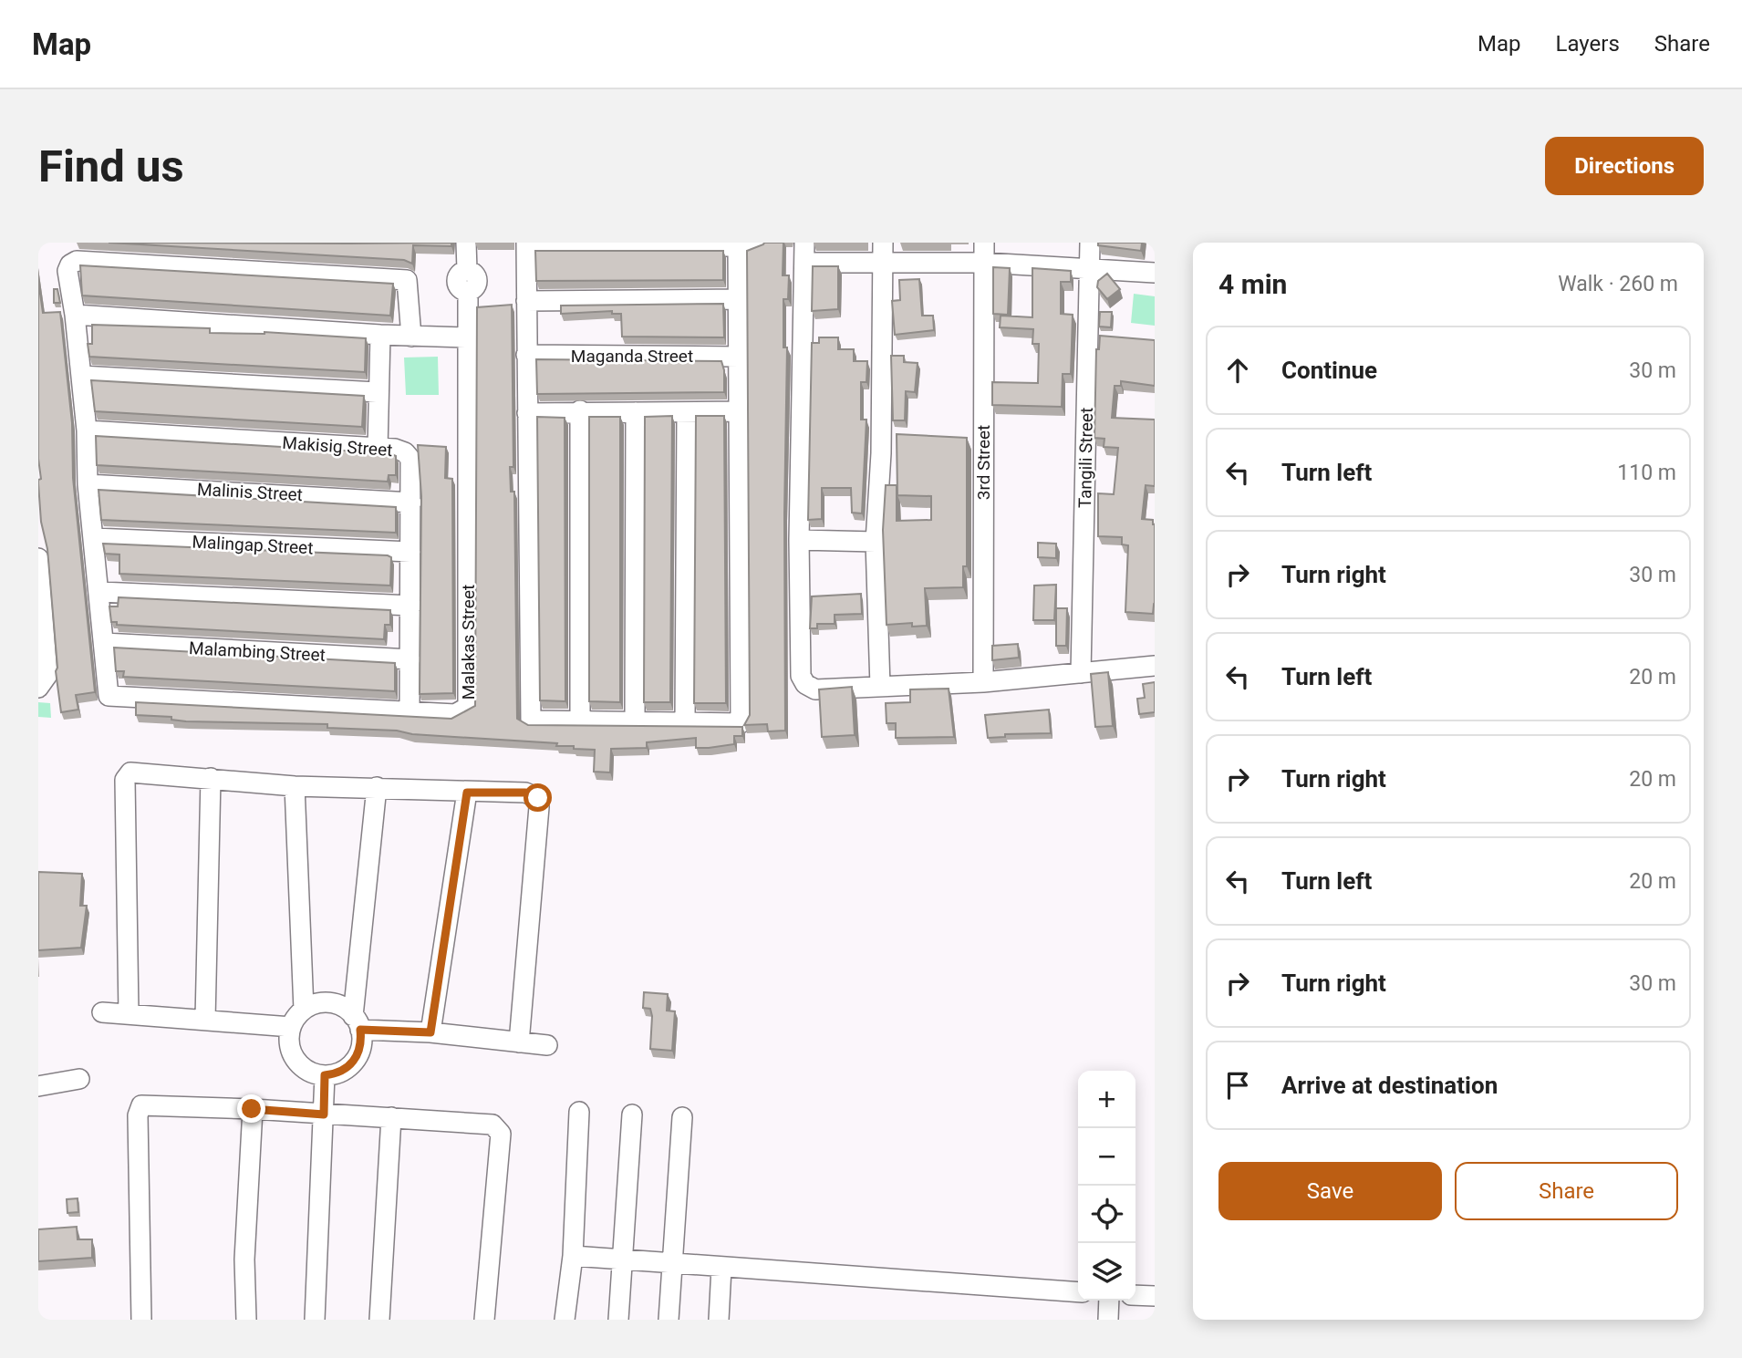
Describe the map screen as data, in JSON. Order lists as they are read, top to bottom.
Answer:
{
  "streets": {
    "street": [
      "Maganda Street",
      "Makisig Street",
      "Tangili Street",
      "3rd Street",
      "Malinis Street",
      "Malingap Street",
      "Malakas Street",
      "Malambing Street"
    ]
  },
  "crossings": [
    ["Makisig Street", "Malinis Street"],
    ["Makisig Street", "Malingap Street"],
    ["Makisig Street", "Malakas Street"],
    ["Makisig Street", "Malambing Street"],
    ["Malakas Street", "Malambing Street"]
  ],
  "page": {
    "header": "Map",
    "nav": ["Map", "Layers", "Share"],
    "buttons": [
      "Directions",
      ["Save", "Share"]
    ],
    "title": "Find us",
    "heading": ["4 min", "Walk · 260 m"],
    "list": [
      ["Continue", "30 m"],
      ["Turn left", "110 m"],
      ["Turn right", "30 m"],
      ["Turn left", "20 m"],
      ["Turn right", "20 m"],
      ["Turn left", "20 m"],
      ["Turn right", "30 m"],
      "Arrive at destination"
    ],
    "map_buttons": ["+", "−"]
  }
}
